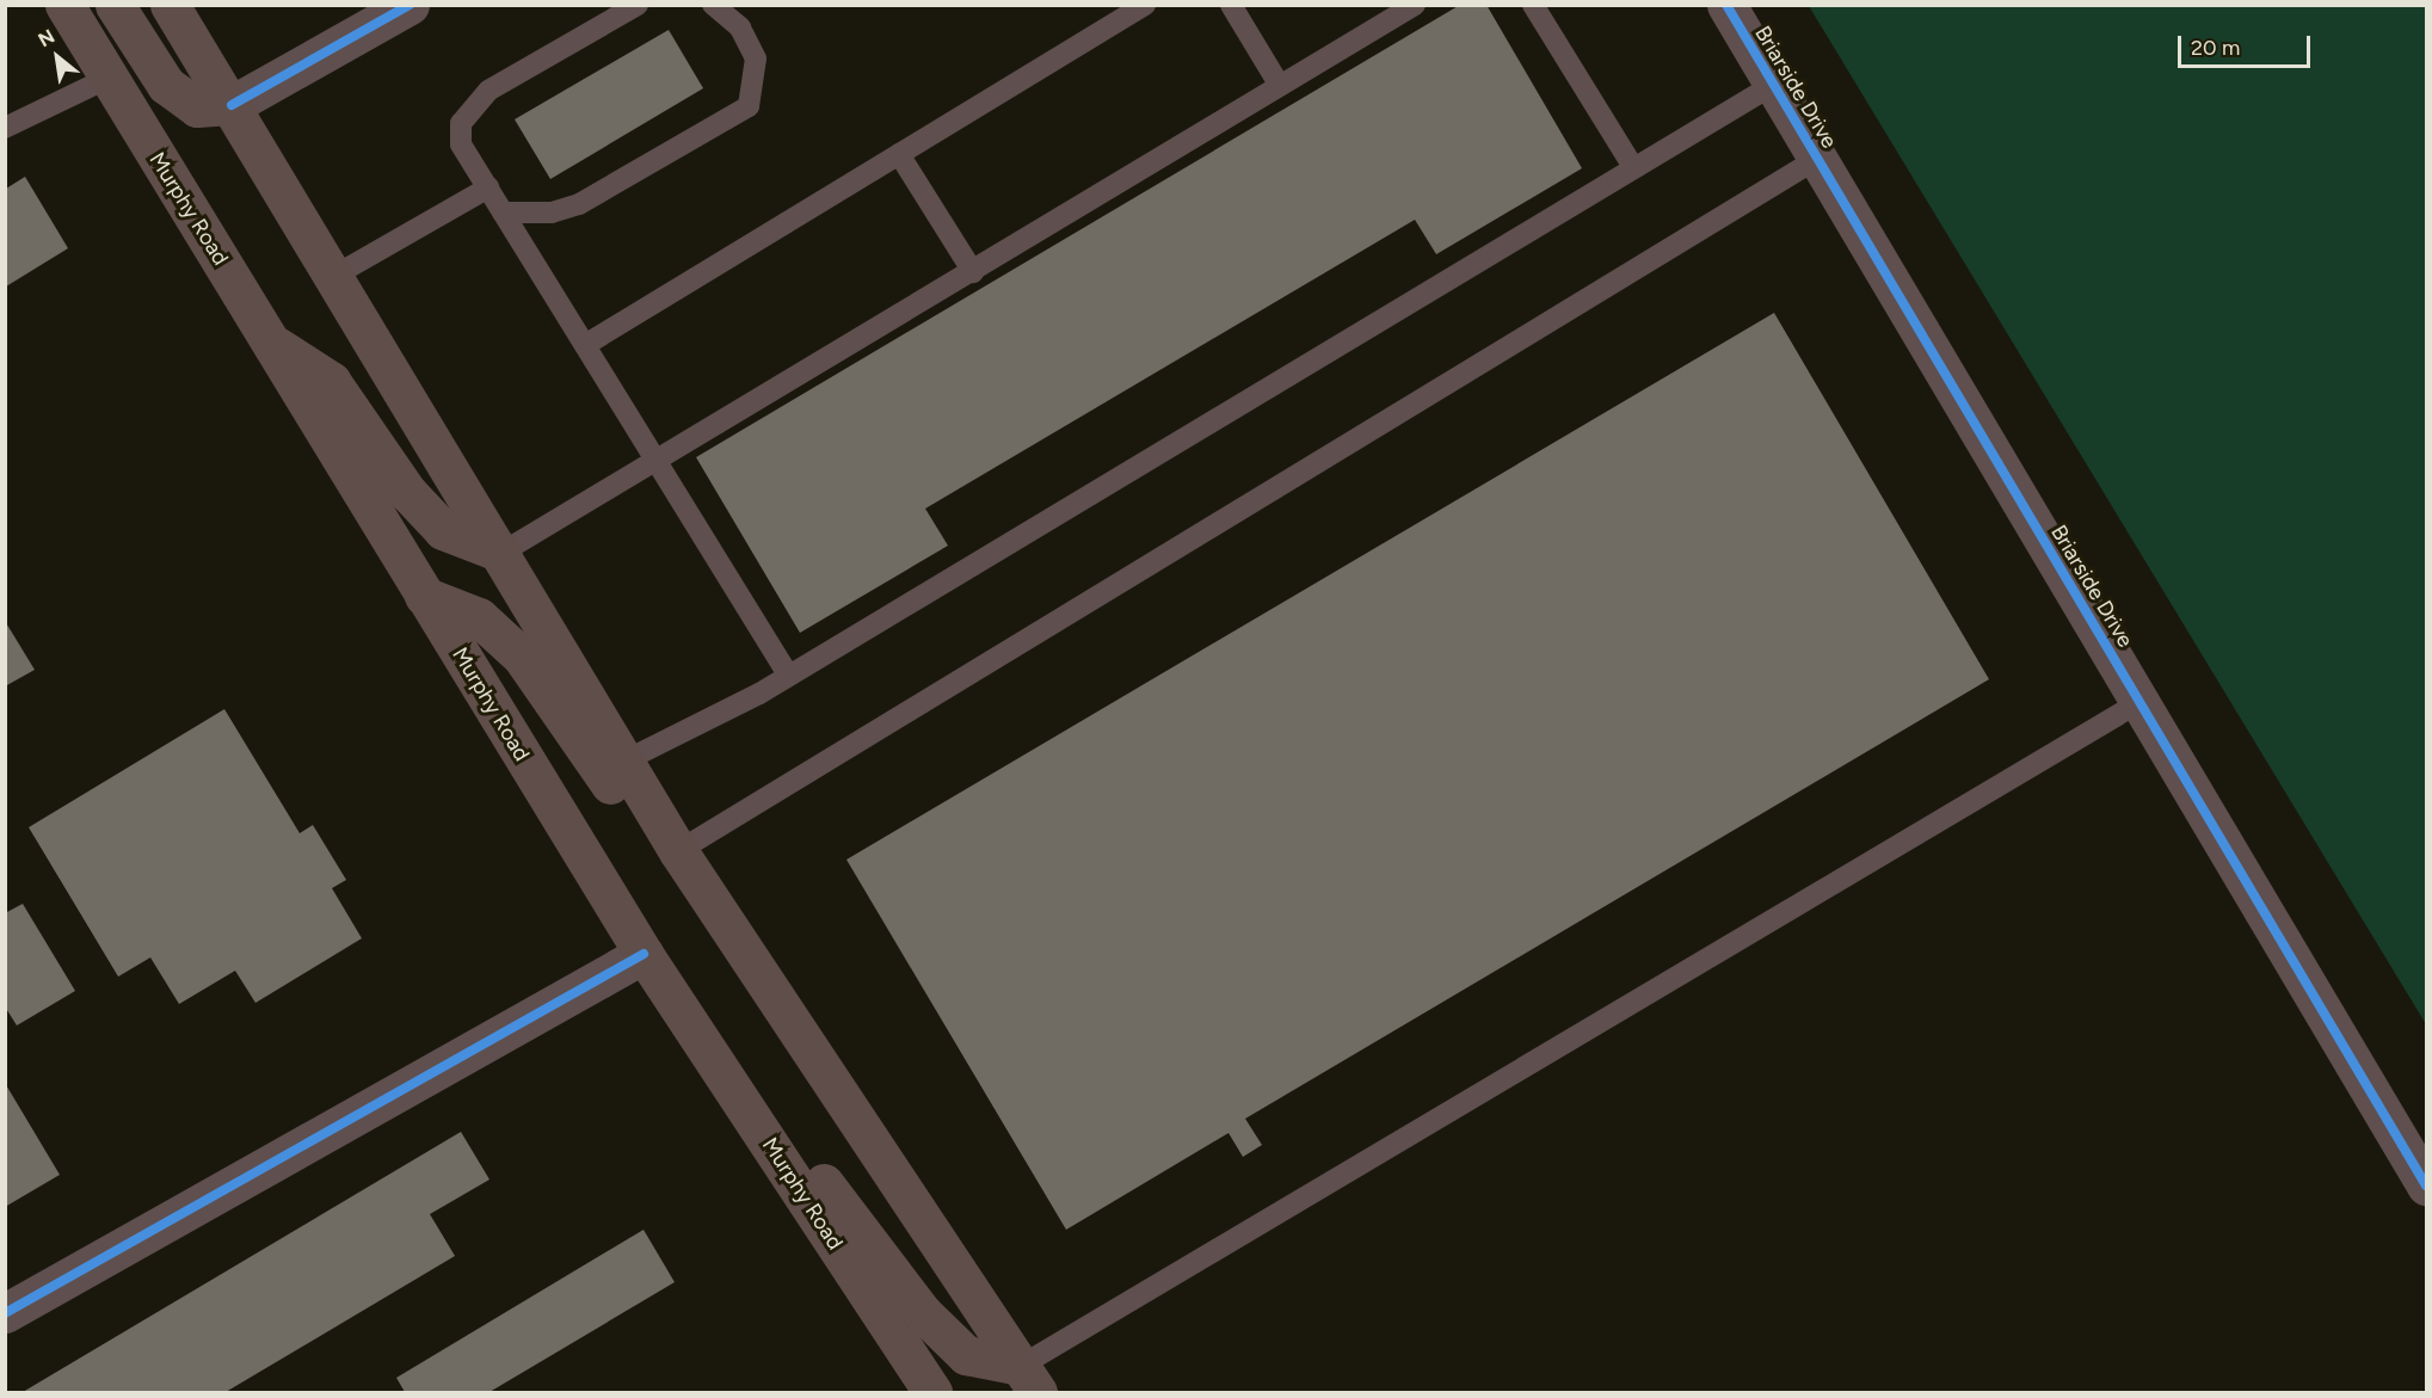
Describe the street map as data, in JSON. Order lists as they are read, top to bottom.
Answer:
{
  "streets": {
    "main road": ["Murphy Road"],
    "street": ["Briarside Drive"]
  },
  "scale_bar": "20 m",
  "north": "top left"
}
